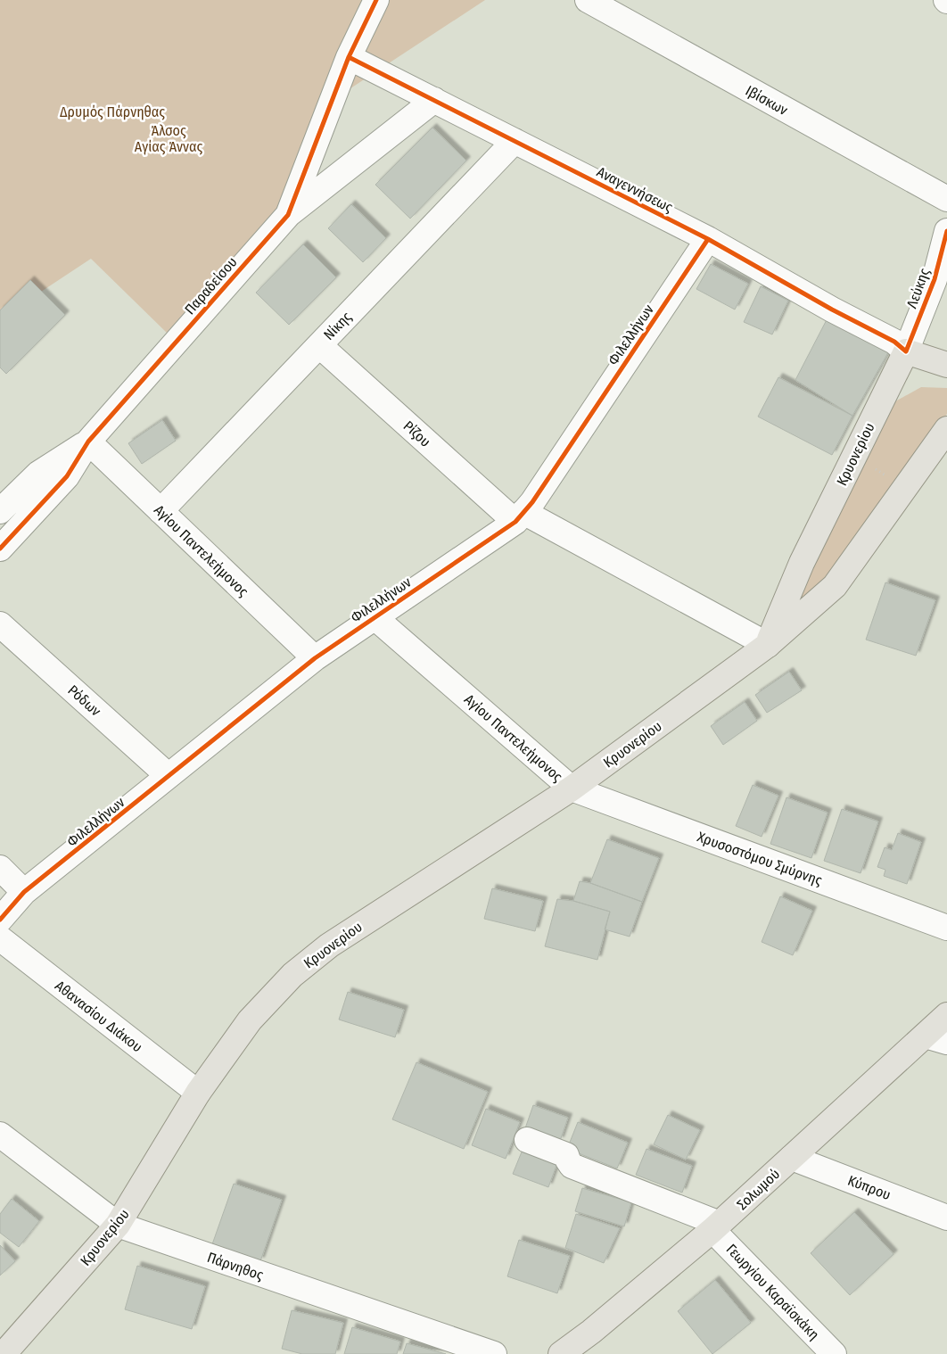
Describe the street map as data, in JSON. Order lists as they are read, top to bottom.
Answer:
{
  "streets": {
    "main road": ["Κρυονερίου", "Σολωμού"],
    "street": [
      "Ιβίσκων",
      "Αναγεννήσεως",
      "Παραδείσου",
      "Λεύκης",
      "Νίκης",
      "Φιλελλήνων",
      "Ρίζου",
      "Αγίου Παντελεήμονος",
      "Ρόδων",
      "Χρυσοστόμου Σμύρνης",
      "Αθανασίου Διάκου",
      "Κύπρου",
      "Πάρνηθος",
      "Γεωργίου Καραϊσκάκη"
    ]
  },
  "crossings": [
    ["Αναγεννήσεως", "Παραδείσου"],
    ["Αναγεννήσεως", "Λεύκης"],
    ["Αναγεννήσεως", "Νίκης"],
    ["Αναγεννήσεως", "Φιλελλήνων"],
    ["Αναγεννήσεως", "Κρυονερίου"],
    ["Παραδείσου", "Αγίου Παντελεήμονος"],
    ["Λεύκης", "Κρυονερίου"],
    ["Νίκης", "Ρίζου"],
    ["Νίκης", "Αγίου Παντελεήμονος"],
    ["Φιλελλήνων", "Ρίζου"],
    ["Φιλελλήνων", "Αγίου Παντελεήμονος"],
    ["Φιλελλήνων", "Ρόδων"],
    ["Ρίζου", "Κρυονερίου"],
    ["Κρυονερίου", "Αγίου Παντελεήμονος"],
    ["Κρυονερίου", "Χρυσοστόμου Σμύρνης"],
    ["Κρυονερίου", "Αθανασίου Διάκου"],
    ["Κρυονερίου", "Πάρνηθος"],
    ["Αγίου Παντελεήμονος", "Χρυσοστόμου Σμύρνης"],
    ["Κύπρου", "Σολωμού"],
    ["Σολωμού", "Γεωργίου Καραϊσκάκη"]
  ],
  "parks": ["Δρυμός Πάρνηθας", "Άλσος Αγίας Άννας"]
}
